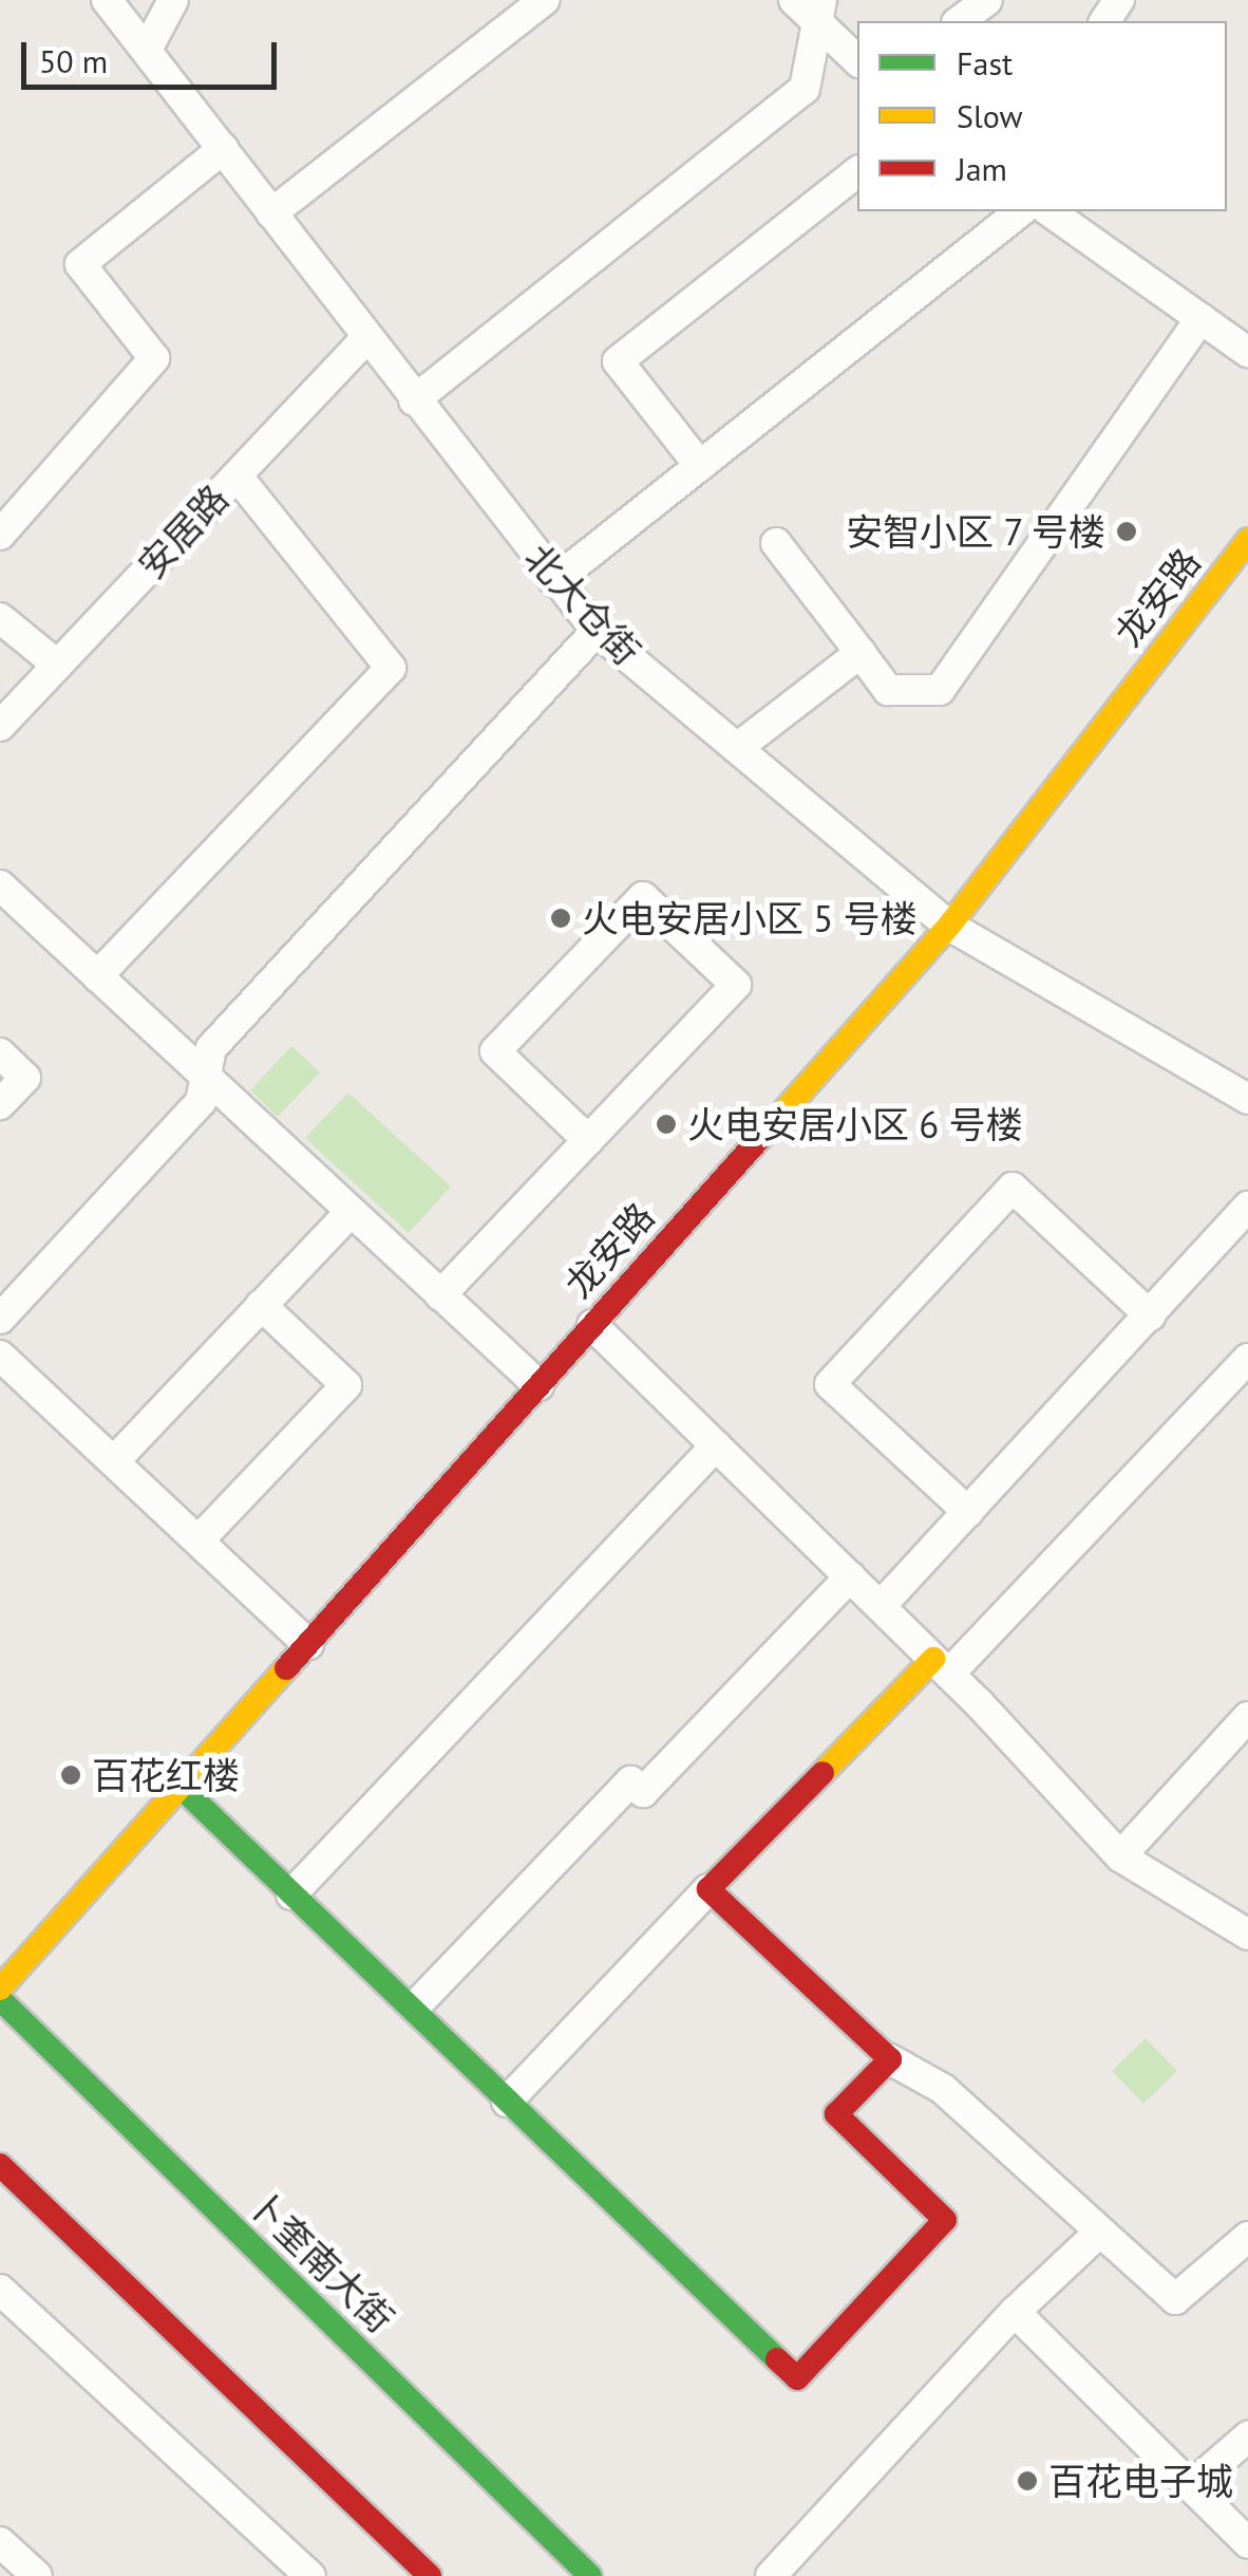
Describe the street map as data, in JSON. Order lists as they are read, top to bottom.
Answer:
{
  "streets": {
    "street": [
      "安居路",
      "龙安路",
      "北大仓街",
      "卜奎南大街"
    ]
  },
  "crossings": [
    ["安居路", "北大仓街"],
    ["龙安路", "北大仓街"]
  ],
  "places": [
    "安智小区 7 号楼",
    "火电安居小区 5 号楼",
    "火电安居小区 6 号楼",
    "百花红楼",
    "百花电子城"
  ],
  "legend": ["Fast", "Slow", "Jam"],
  "scale_bar": "50 m"
}
